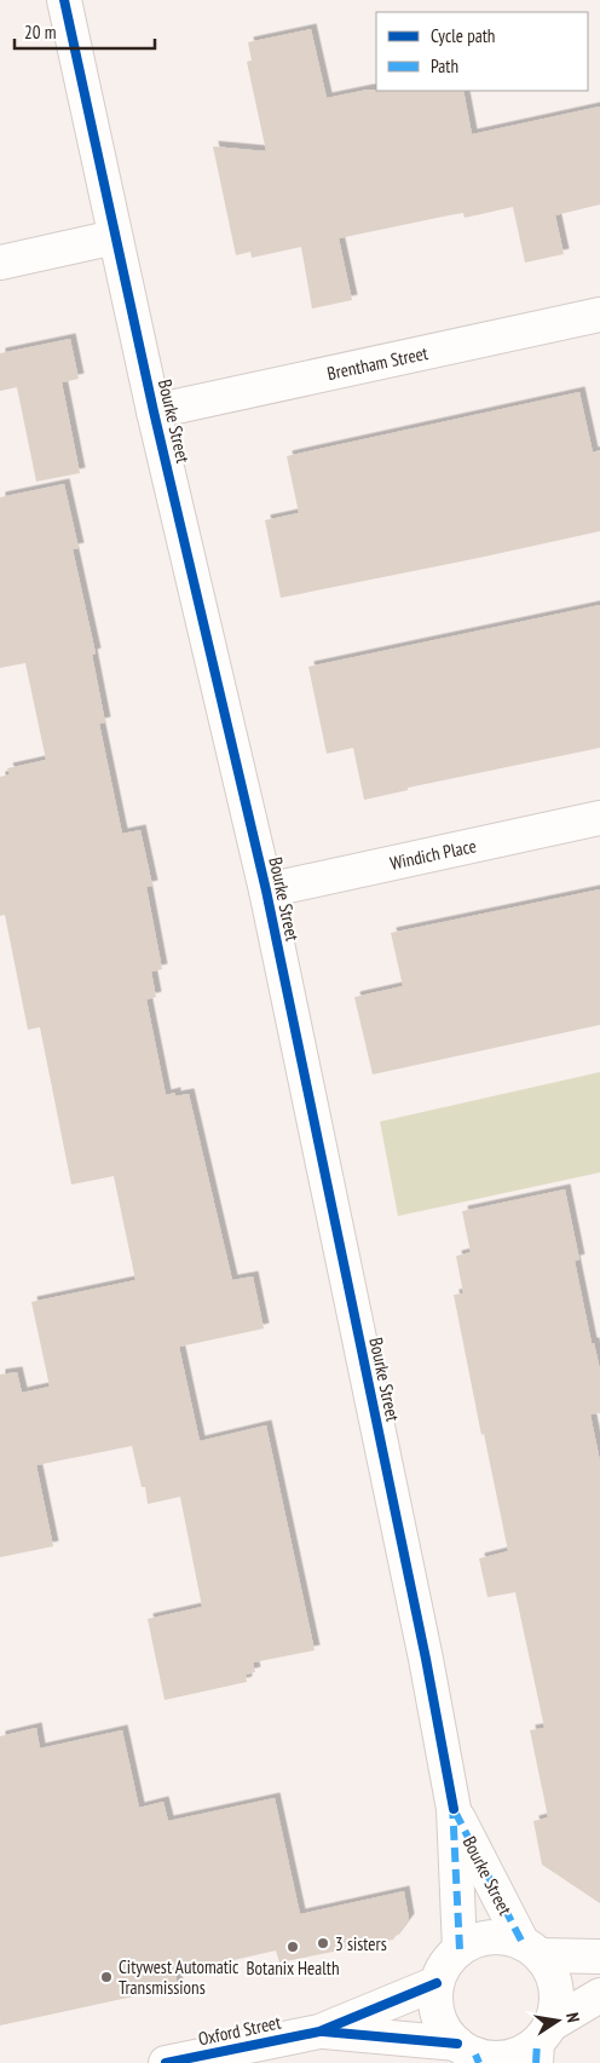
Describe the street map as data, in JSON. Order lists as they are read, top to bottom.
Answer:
{
  "streets": {
    "street": [
      "Brentham Street",
      "Bourke Street",
      "Windich Place",
      "Oxford Street"
    ]
  },
  "crossings": [
    ["Brentham Street", "Bourke Street"],
    ["Bourke Street", "Windich Place"],
    ["Bourke Street", "Oxford Street"]
  ],
  "places": ["3 sisters", "Botanix Health", "Citywest Automatic Transmissions"],
  "legend": ["Cycle path", "Path"],
  "scale_bar": "20 m",
  "north": "right"
}
